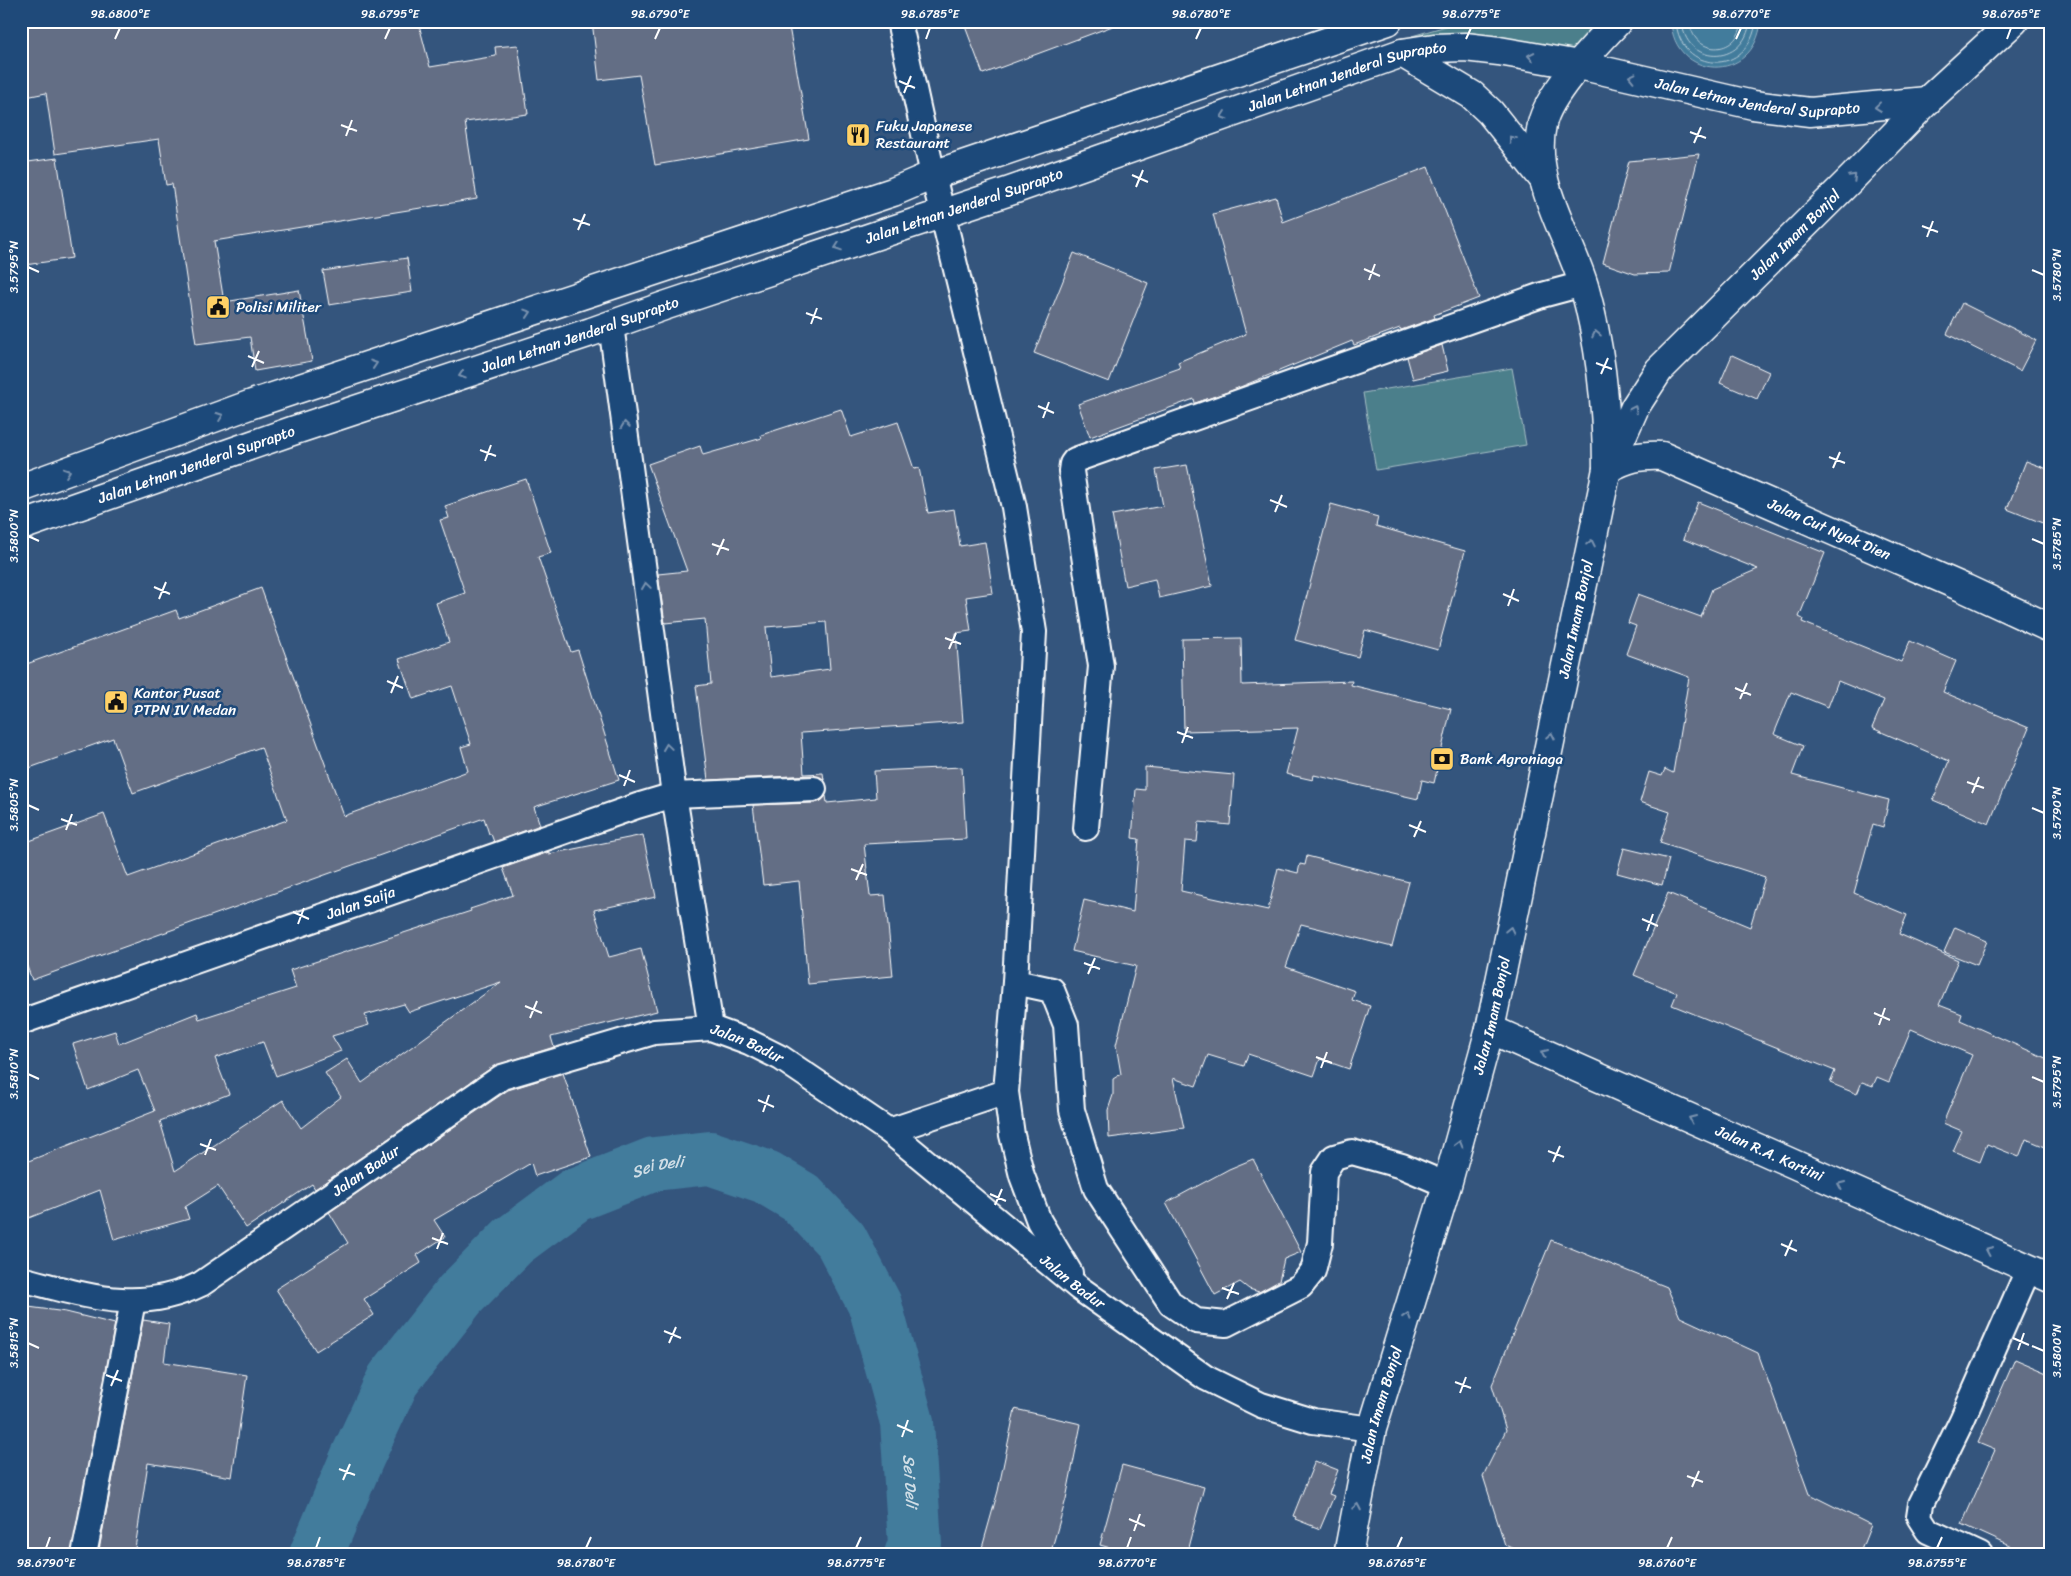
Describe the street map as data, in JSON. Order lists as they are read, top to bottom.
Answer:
{
  "streets": {
    "main road": [
      "Jalan Letnan Jenderal Suprapto",
      "Jalan Imam Bonjol",
      "Jalan Cut Nyak Dien",
      "Jalan R.A. Kartini"
    ],
    "street": ["Jalan Saija", "Jalan Badur"]
  },
  "crossings": [
    ["Jalan Letnan Jenderal Suprapto", "Jalan Imam Bonjol"],
    ["Jalan Imam Bonjol", "Jalan Cut Nyak Dien"],
    ["Jalan Imam Bonjol", "Jalan Badur"],
    ["Jalan Imam Bonjol", "Jalan R.A. Kartini"]
  ],
  "one_way": ["Jalan Imam Bonjol", "Jalan R.A. Kartini"],
  "water": ["Sei Deli"],
  "places": {
    "restaurant": ["Fuku Japanese Restaurant"],
    "public building": ["Polisi Militer", "Kantor Pusat PTPN IV Medan"],
    "bank": ["Bank Agroniaga"]
  },
  "coordinates": [
    "98.6800°E",
    "98.6795°E",
    "98.6790°E",
    "98.6785°E",
    "98.6780°E",
    "98.6775°E",
    "98.6770°E",
    "98.6765°E",
    "3.5795°N",
    "3.5780°N",
    "3.5800°N",
    "3.5785°N",
    "3.5805°N",
    "3.5790°N",
    "3.5810°N",
    "3.5815°N",
    "98.6760°E",
    "98.6755°E"
  ]
}
